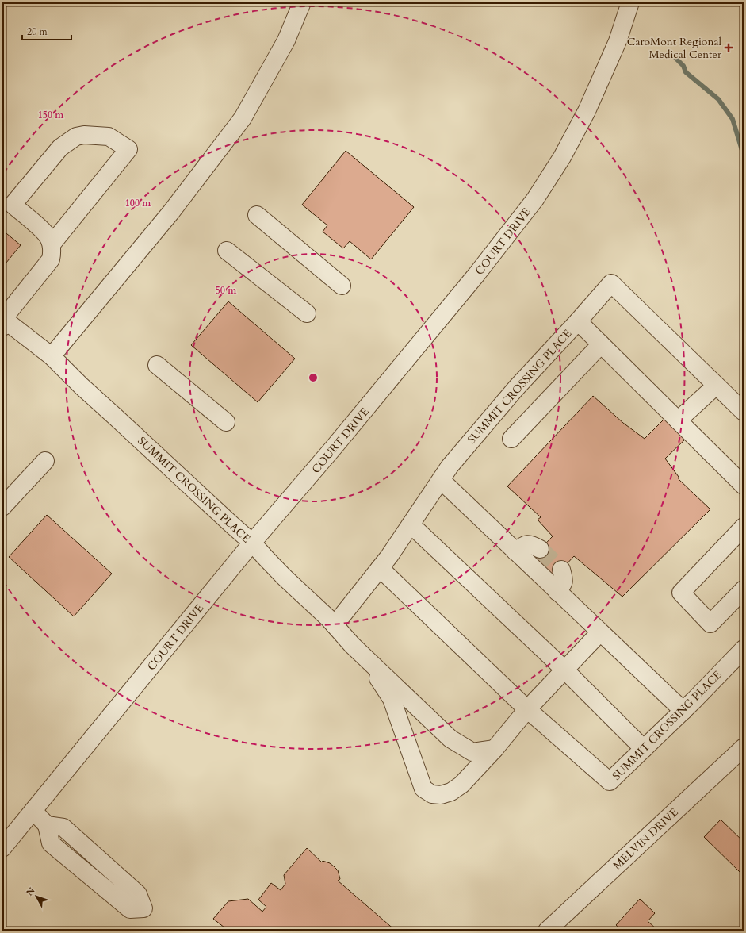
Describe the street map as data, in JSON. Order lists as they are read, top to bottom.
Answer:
{
  "streets": {
    "street": ["COURT DRIVE", "SUMMIT CROSSING PLACE", "MELVIN DRIVE"]
  },
  "crossings": [
    ["COURT DRIVE", "SUMMIT CROSSING PLACE"]
  ],
  "places": {
    "health": ["CaroMont Regional Medical Center"]
  },
  "scale_bar": "20 m",
  "north": "top left",
  "rings": ["150 m", "100 m", "50 m"]
}
